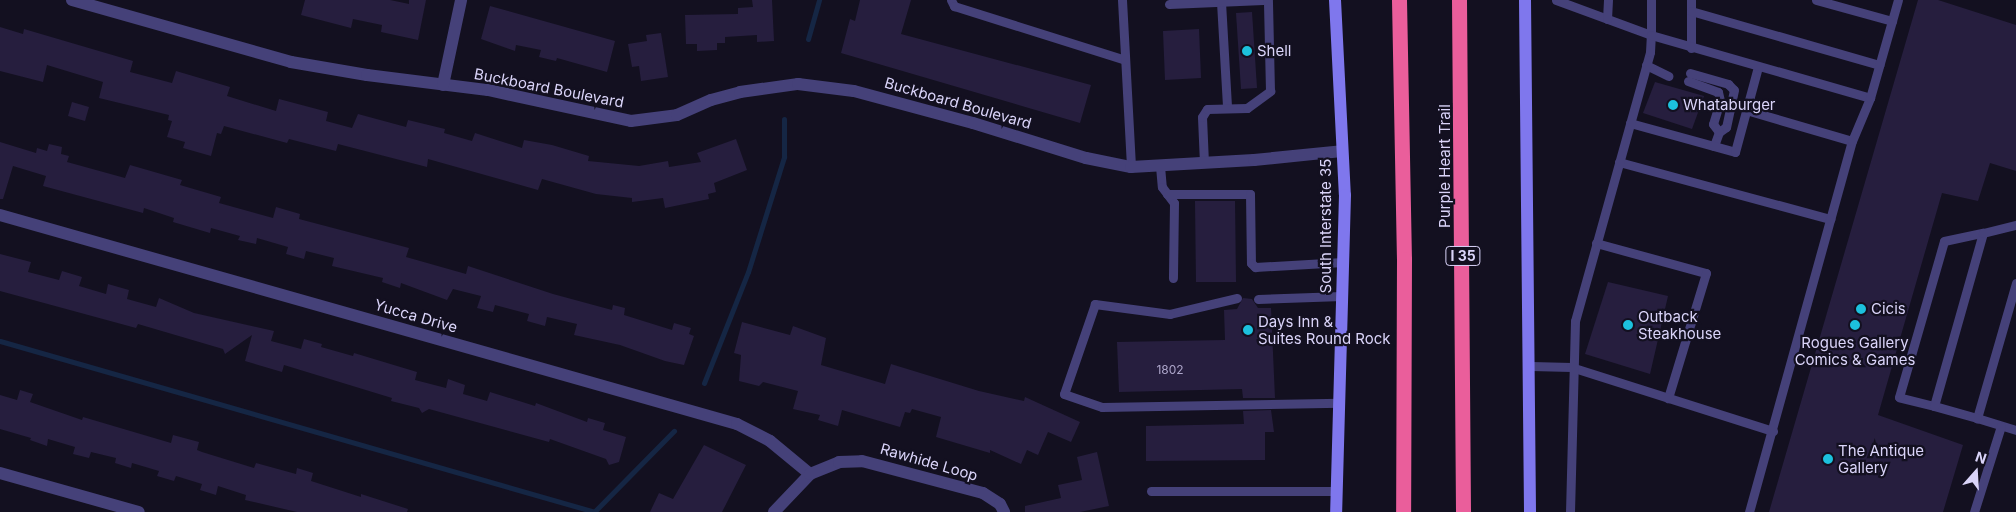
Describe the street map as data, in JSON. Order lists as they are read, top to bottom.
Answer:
{
  "streets": {
    "highway": ["Purple Heart Trail", "I 35"],
    "main road": ["South Interstate 35"],
    "street": ["Buckboard Boulevard", "Yucca Drive", "Rawhide Loop"]
  },
  "crossings": [
    ["Buckboard Boulevard", "South Interstate 35"],
    ["Yucca Drive", "Rawhide Loop"]
  ],
  "places": [
    "Shell",
    "Whataburger",
    "Cicis",
    "Outback Steakhouse",
    "Rogues Gallery Comics & Games",
    "Days Inn & Suites Round Rock",
    "The Antique Gallery"
  ],
  "house_numbers": ["1802"],
  "north": "top"
}
